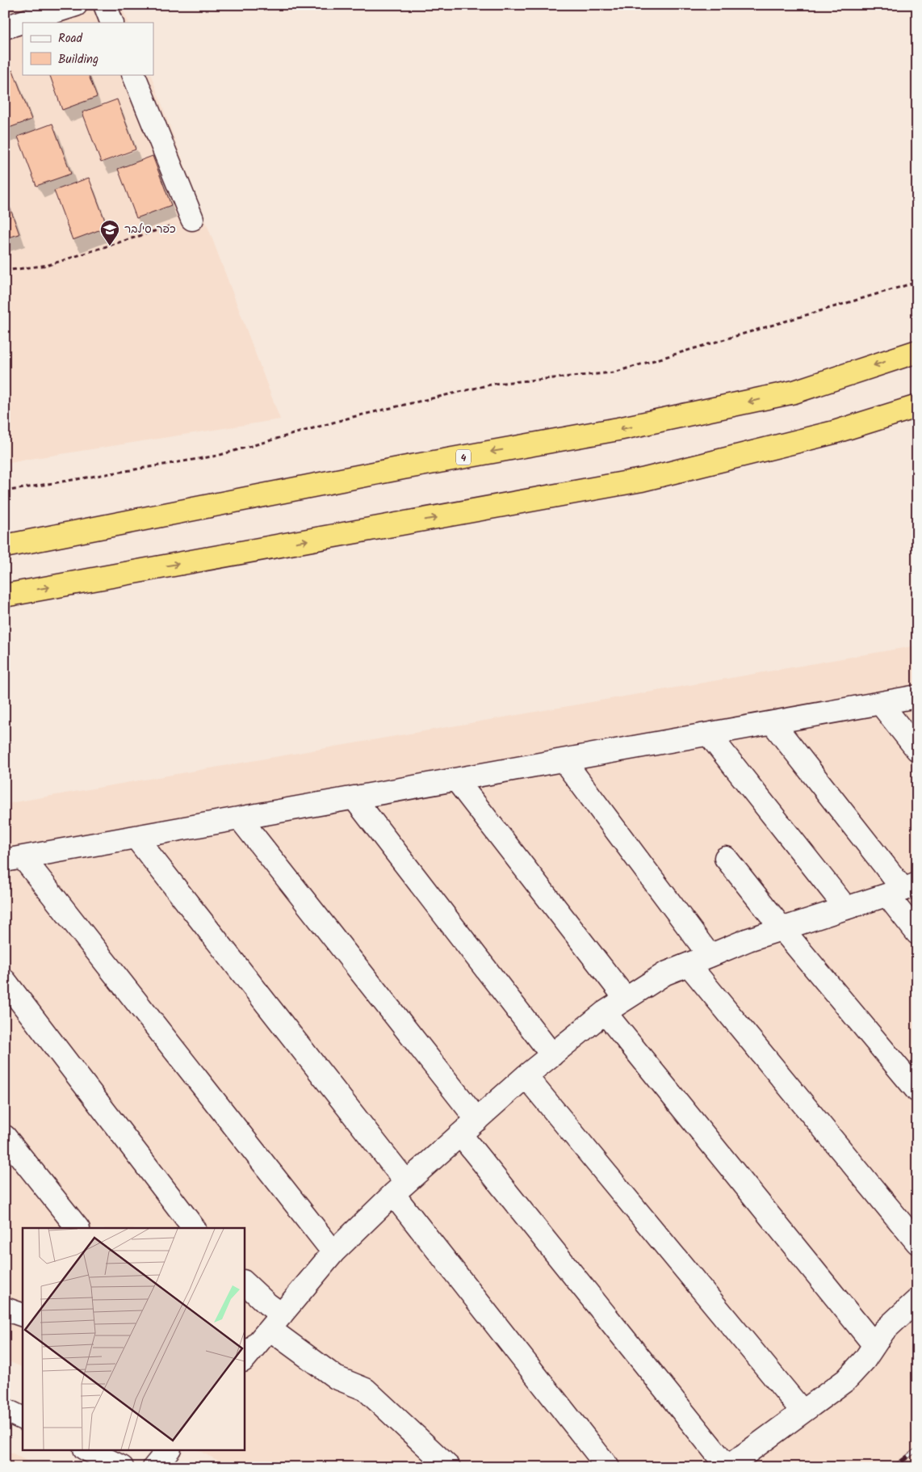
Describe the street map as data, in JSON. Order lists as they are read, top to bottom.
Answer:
{
  "streets": {
    "highway": ["4"]
  },
  "places": {
    "school or university": ["כפר סילבר"]
  },
  "legend": ["Road", "Building"]
}
